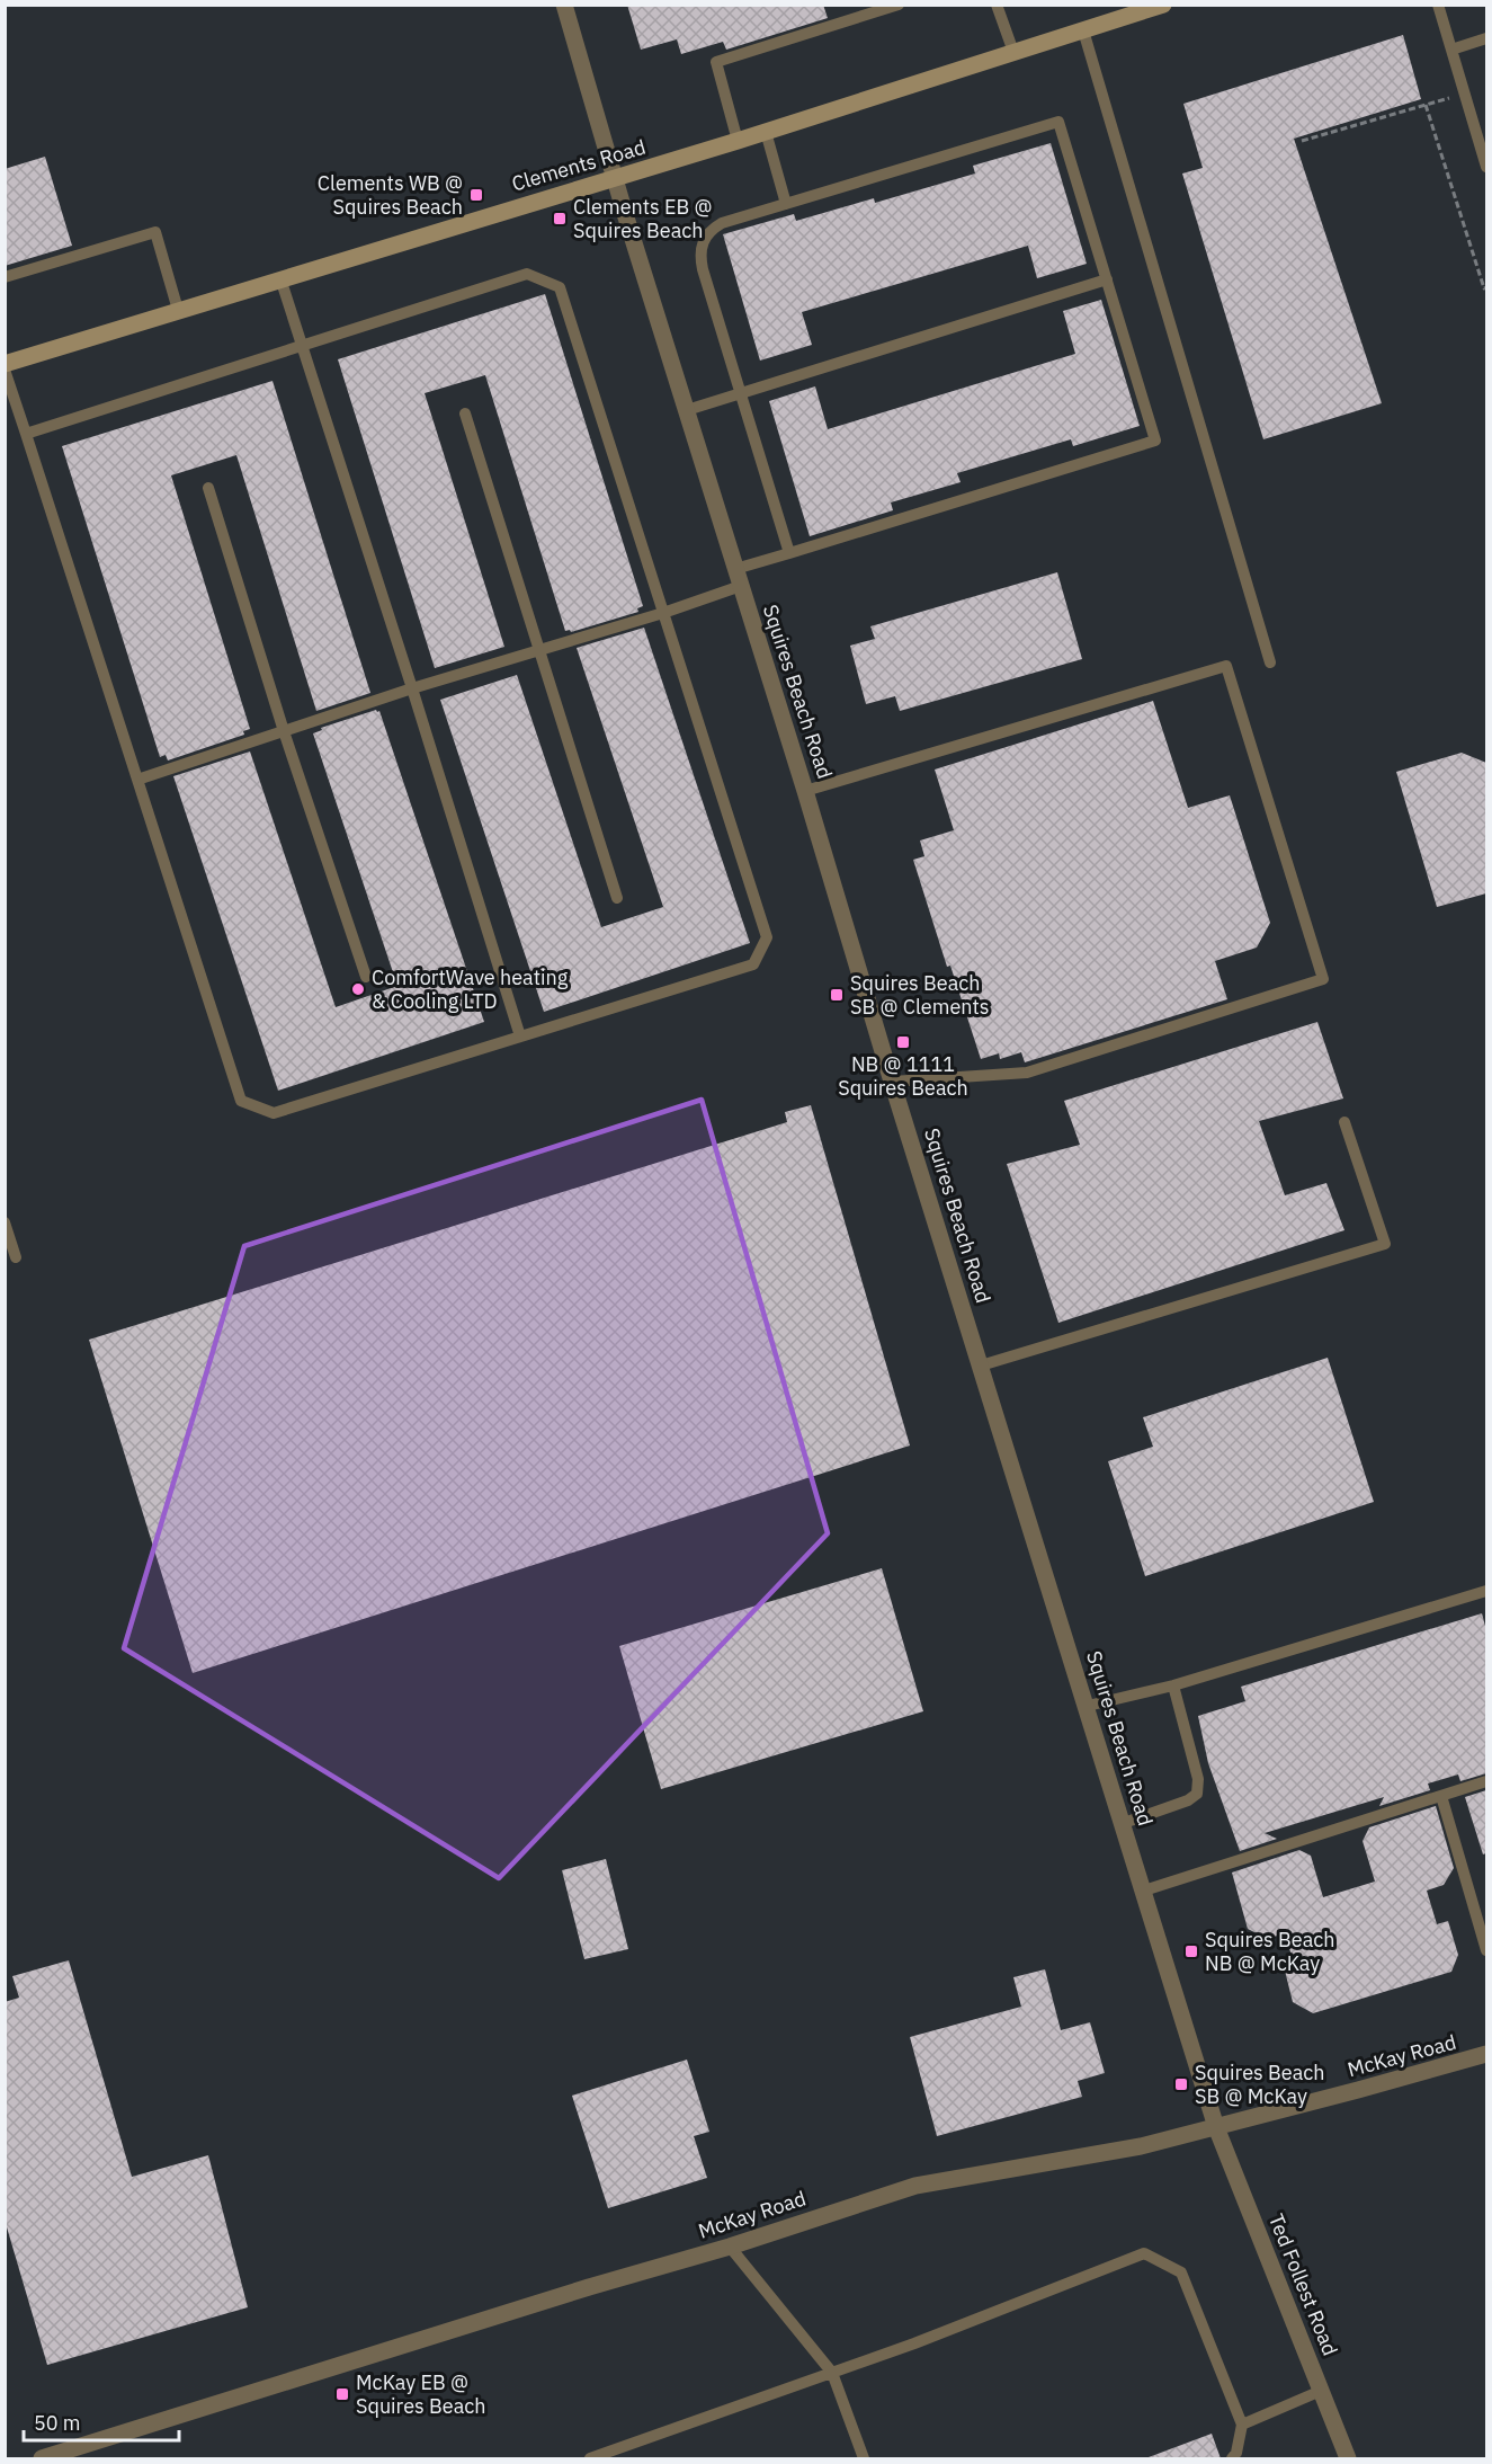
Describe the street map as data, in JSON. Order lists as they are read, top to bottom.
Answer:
{
  "streets": {
    "street": [
      "Clements Road",
      "Squires Beach Road",
      "McKay Road",
      "Ted Follest Road"
    ]
  },
  "crossings": [
    ["Clements Road", "Squires Beach Road"],
    ["Squires Beach Road", "McKay Road"],
    ["Squires Beach Road", "Ted Follest Road"],
    ["McKay Road", "Ted Follest Road"]
  ],
  "places": {
    "transit": [
      "Clements WB @ Squires Beach",
      "Clements EB @ Squires Beach",
      "Squires Beach SB @ Clements",
      "NB @ 1111 Squires Beach",
      "Squires Beach NB @ McKay",
      "Squires Beach SB @ McKay",
      "McKay EB @ Squires Beach"
    ],
    "other": ["ComfortWave heating & Cooling LTD"]
  },
  "scale_bar": "50 m"
}
